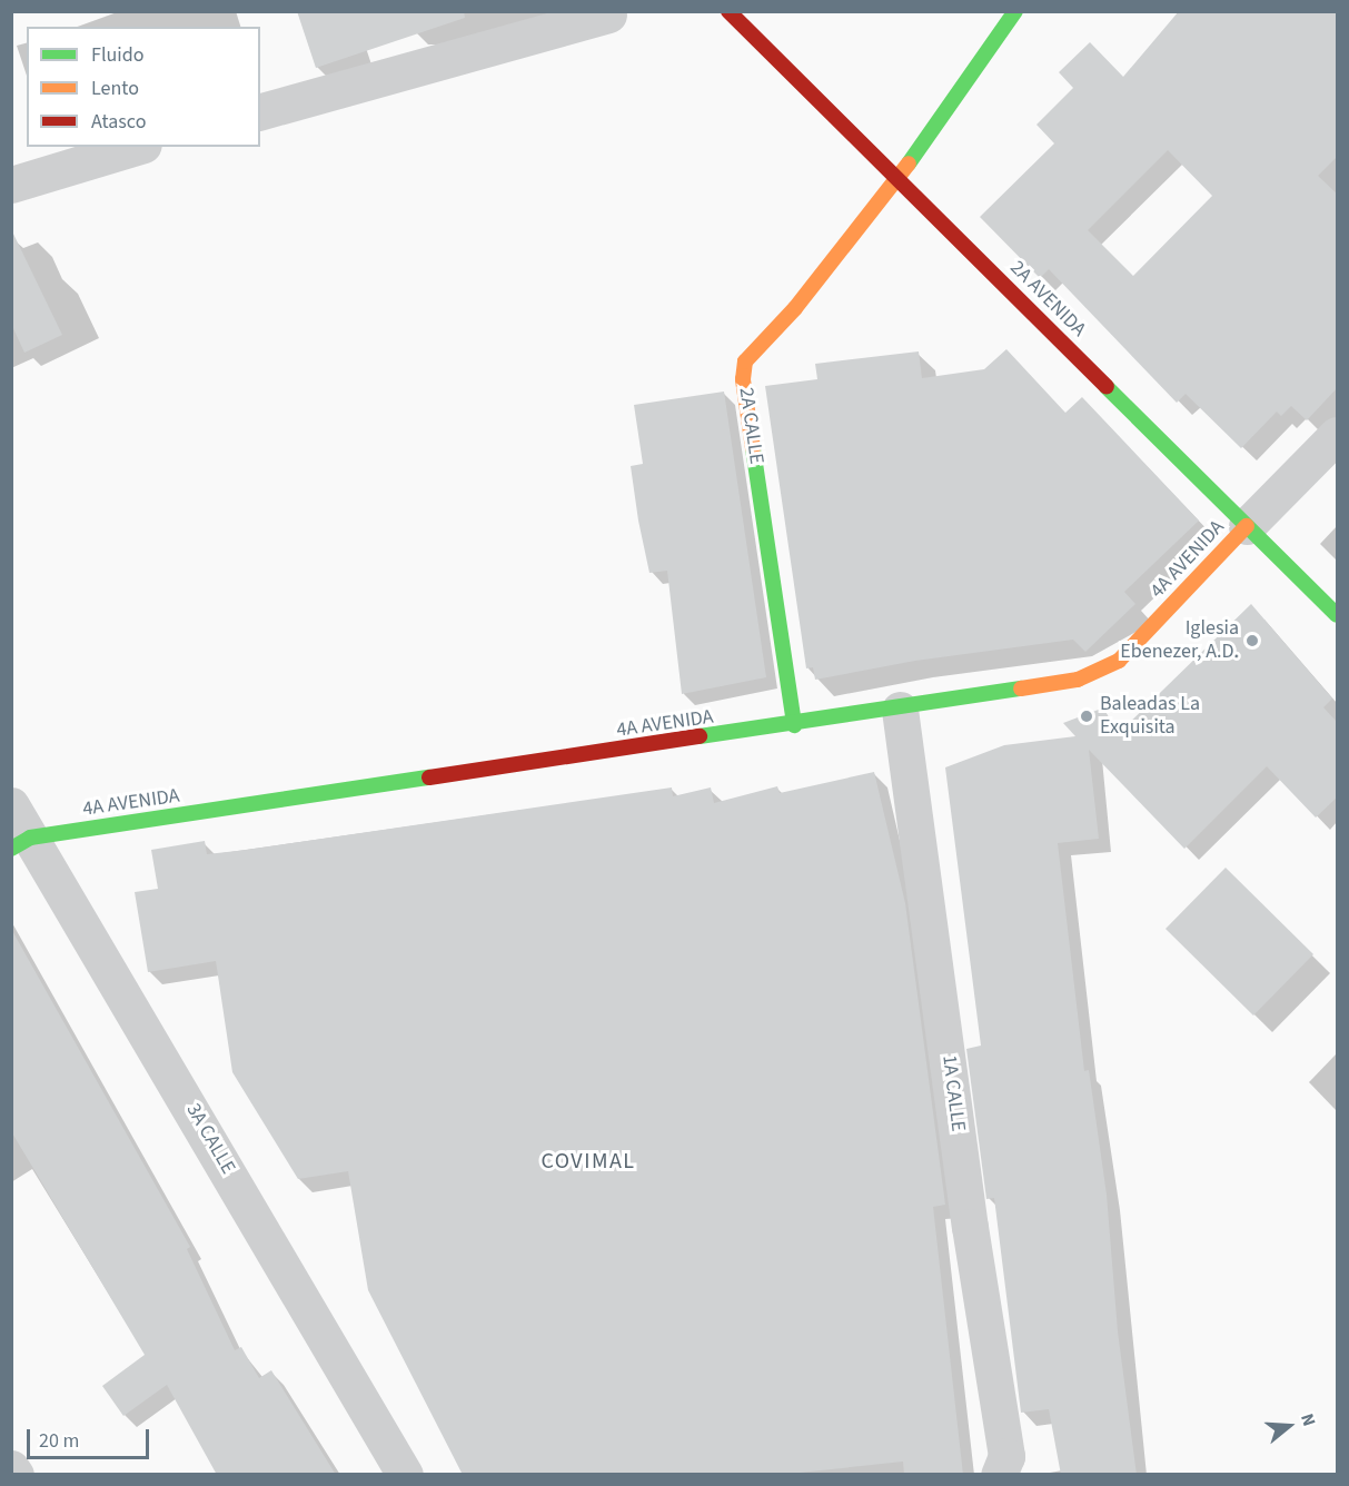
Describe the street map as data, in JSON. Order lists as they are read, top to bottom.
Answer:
{
  "streets": {
    "street": [
      "2A AVENIDA",
      "2A CALLE",
      "4A AVENIDA",
      "1A CALLE",
      "3A CALLE"
    ]
  },
  "crossings": [
    ["2A AVENIDA", "2A CALLE"],
    ["2A AVENIDA", "4A AVENIDA"],
    ["2A CALLE", "4A AVENIDA"],
    ["4A AVENIDA", "1A CALLE"],
    ["4A AVENIDA", "3A CALLE"]
  ],
  "districts": ["COVIMAL"],
  "places": ["Iglesia Ebenezer, A.D.", "Baleadas La Exquisita"],
  "legend": ["Fluido", "Lento", "Atasco"],
  "scale_bar": "20 m",
  "north": "right"
}
